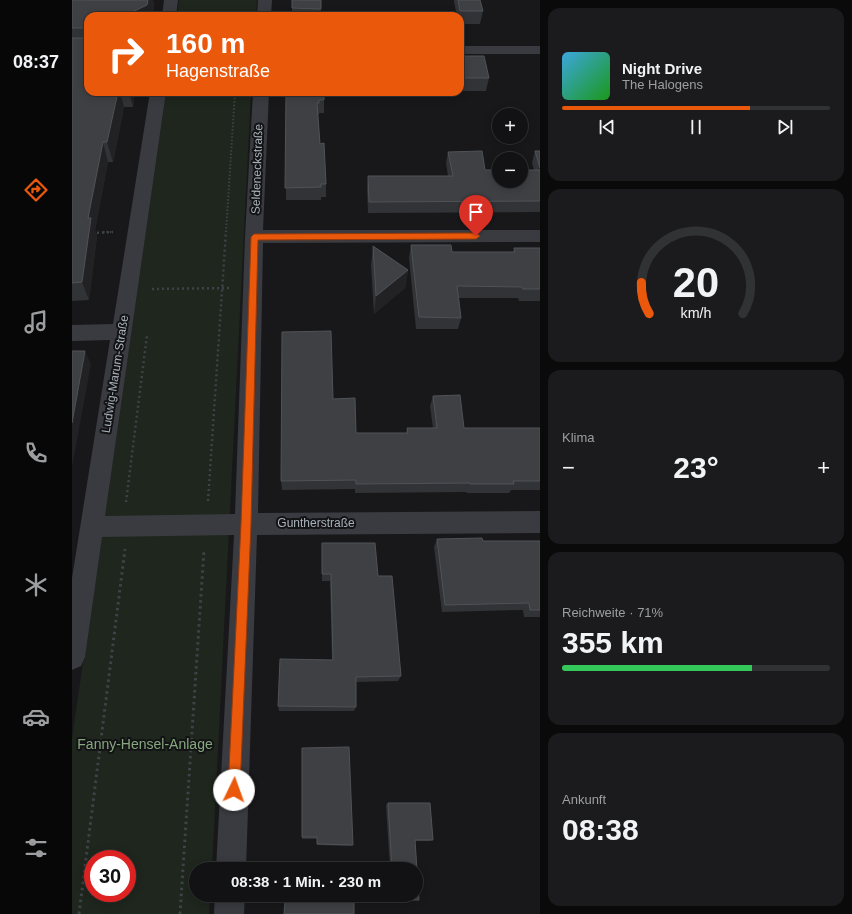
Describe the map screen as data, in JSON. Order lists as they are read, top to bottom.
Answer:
{
  "streets": {
    "street": ["Seldeneckstraße", "Ludwig-Marum-Straße", "Guntherstraße"]
  },
  "crossings": [
    ["Seldeneckstraße", "Guntherstraße"],
    ["Ludwig-Marum-Straße", "Guntherstraße"]
  ],
  "parks": ["Fanny-Hensel-Anlage"],
  "page": {
    "tabs": "08:37",
    "turn": ["160 m", "Hagenstraße"],
    "song": ["Night Drive", "The Halogens"],
    "map_buttons": ["+", "−"],
    "tile": [
      "Klima",
      ["Reichweite · 71%", "355 km"],
      ["Ankunft", "08:38"]
    ],
    "heat": ["−", "23°", "+"],
    "limit": "30",
    "trip": "08:38 · 1 Min. · 230 m",
    "gauge": ["20", "km/h"]
  }
}
